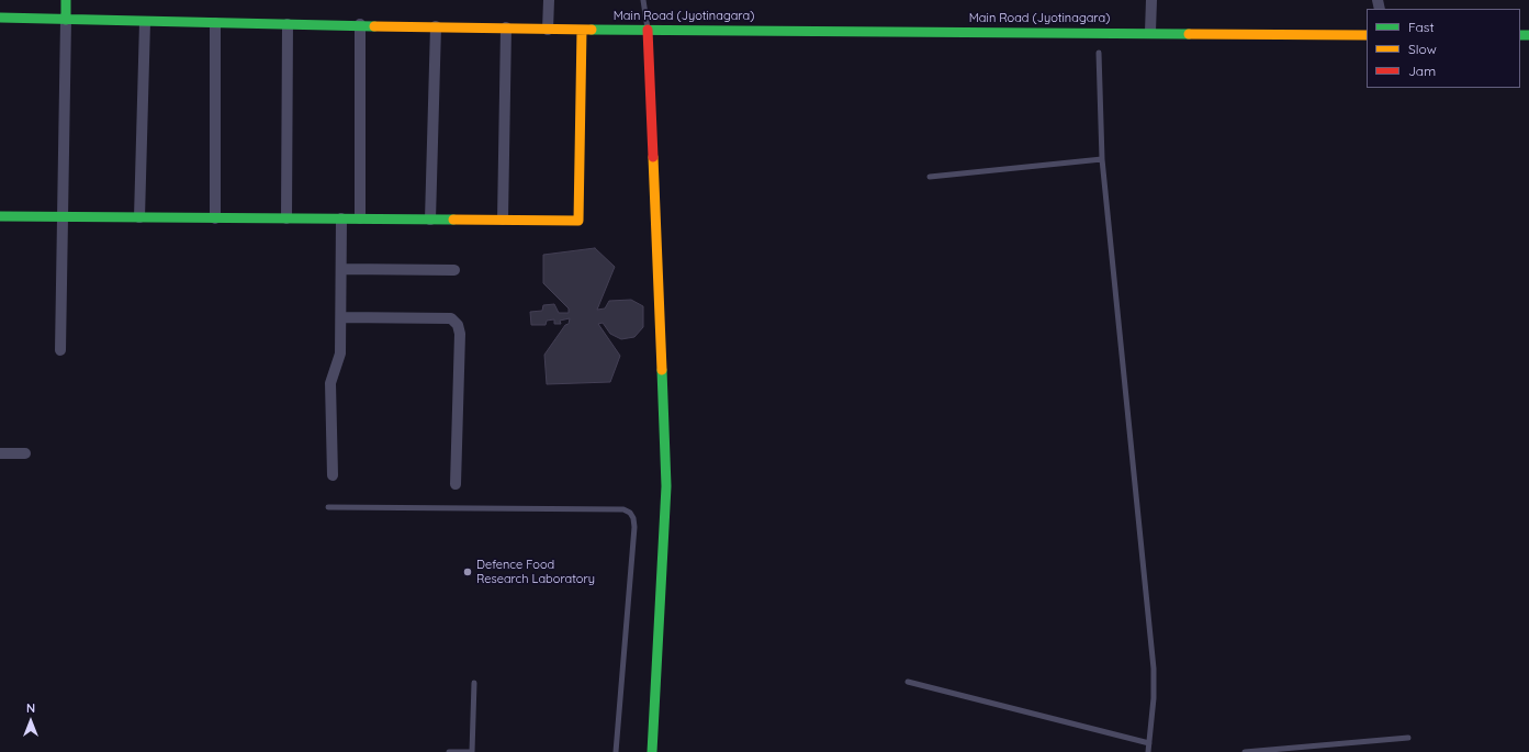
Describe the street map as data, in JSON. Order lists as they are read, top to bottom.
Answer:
{
  "streets": {
    "street": ["Main Road (Jyotinagara)"]
  },
  "places": ["Defence Food Research Laboratory"],
  "legend": ["Fast", "Slow", "Jam"],
  "north": "top"
}
